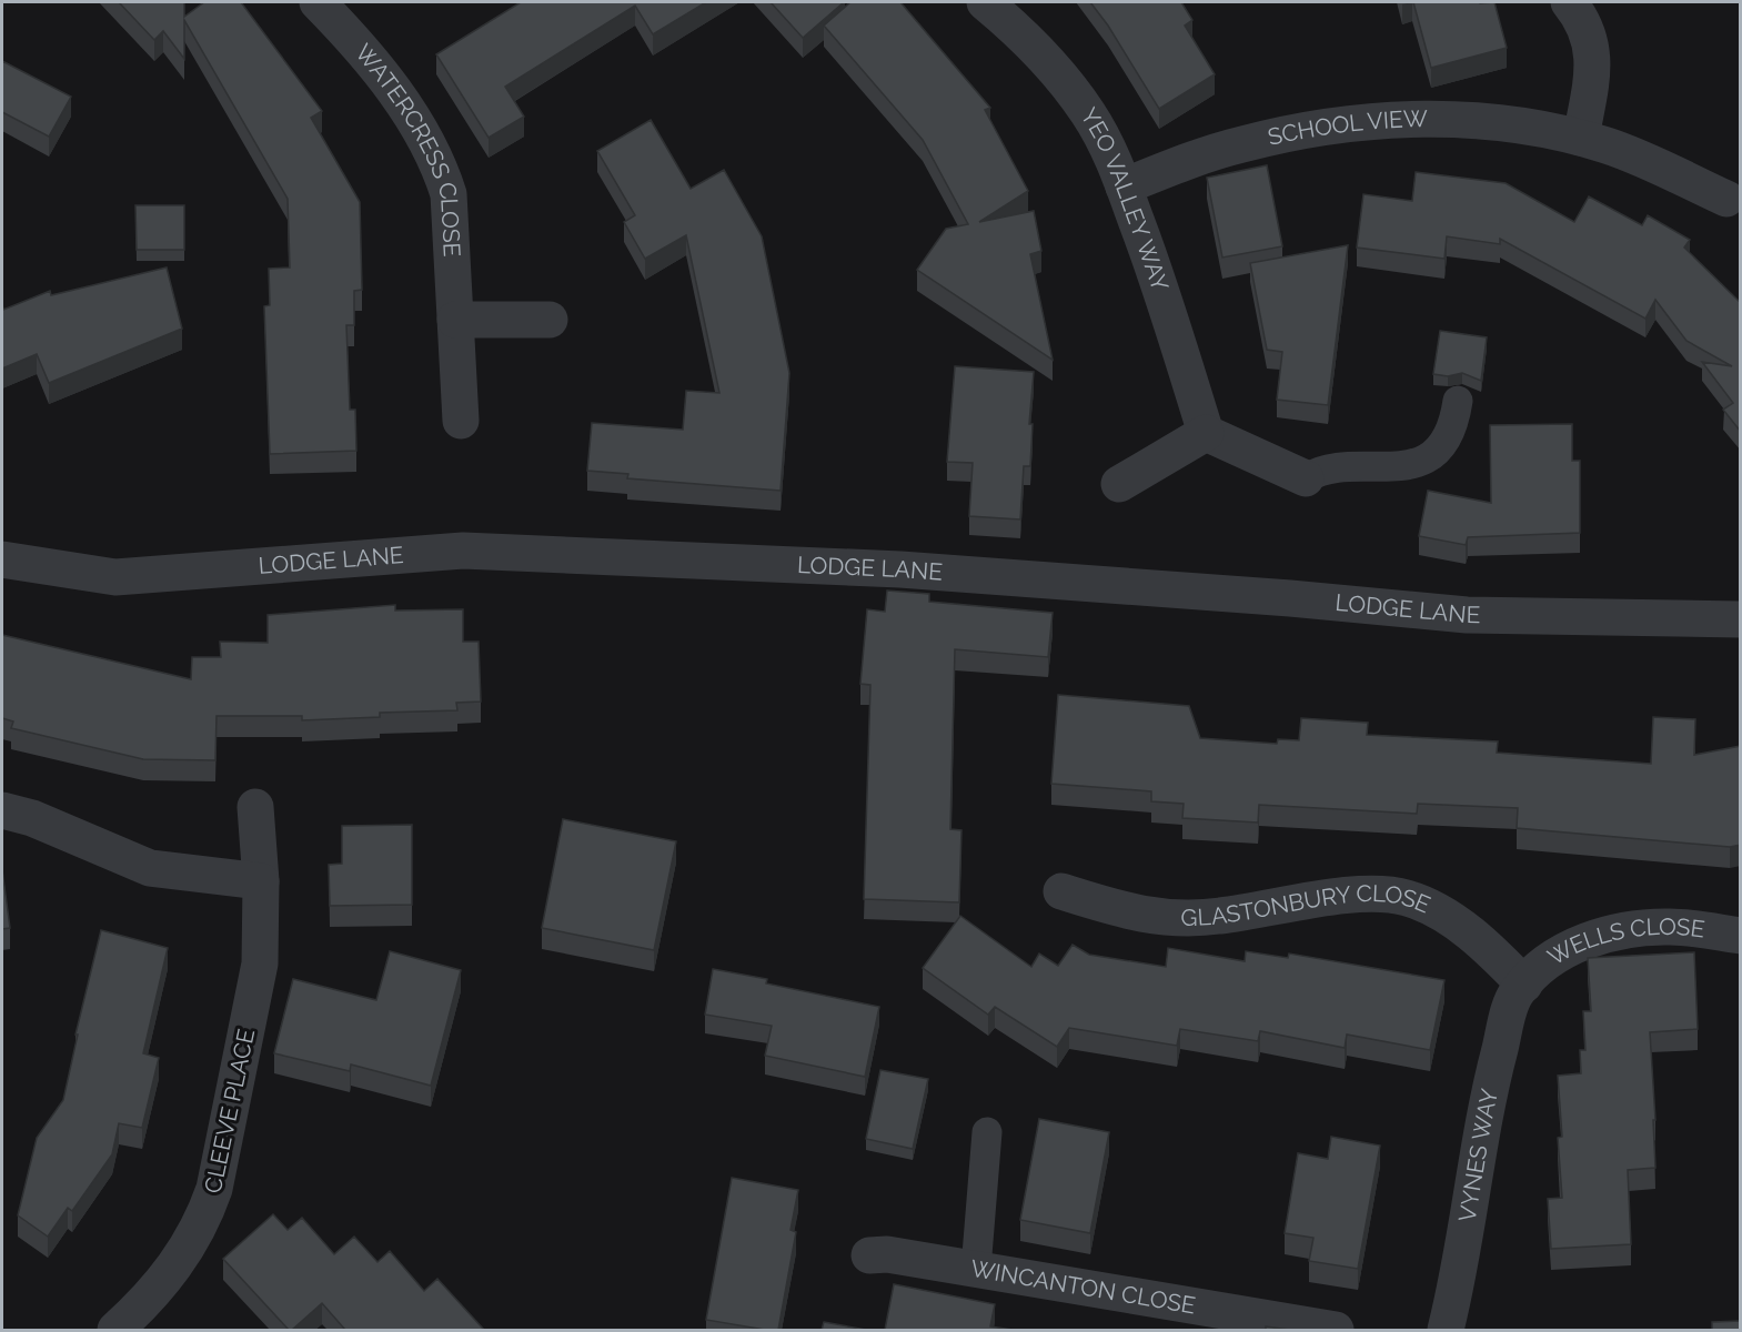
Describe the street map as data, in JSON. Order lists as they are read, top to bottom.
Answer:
{
  "streets": {
    "street": [
      "SCHOOL VIEW",
      "WATERCRESS CLOSE",
      "YEO VALLEY WAY",
      "LODGE LANE",
      "GLASTONBURY CLOSE",
      "WELLS CLOSE",
      "CLEEVE PLACE",
      "VYNES WAY",
      "WINCANTON CLOSE"
    ]
  },
  "crossings": [
    ["SCHOOL VIEW", "YEO VALLEY WAY"],
    ["GLASTONBURY CLOSE", "WELLS CLOSE"],
    ["GLASTONBURY CLOSE", "VYNES WAY"],
    ["WELLS CLOSE", "VYNES WAY"]
  ]
}
